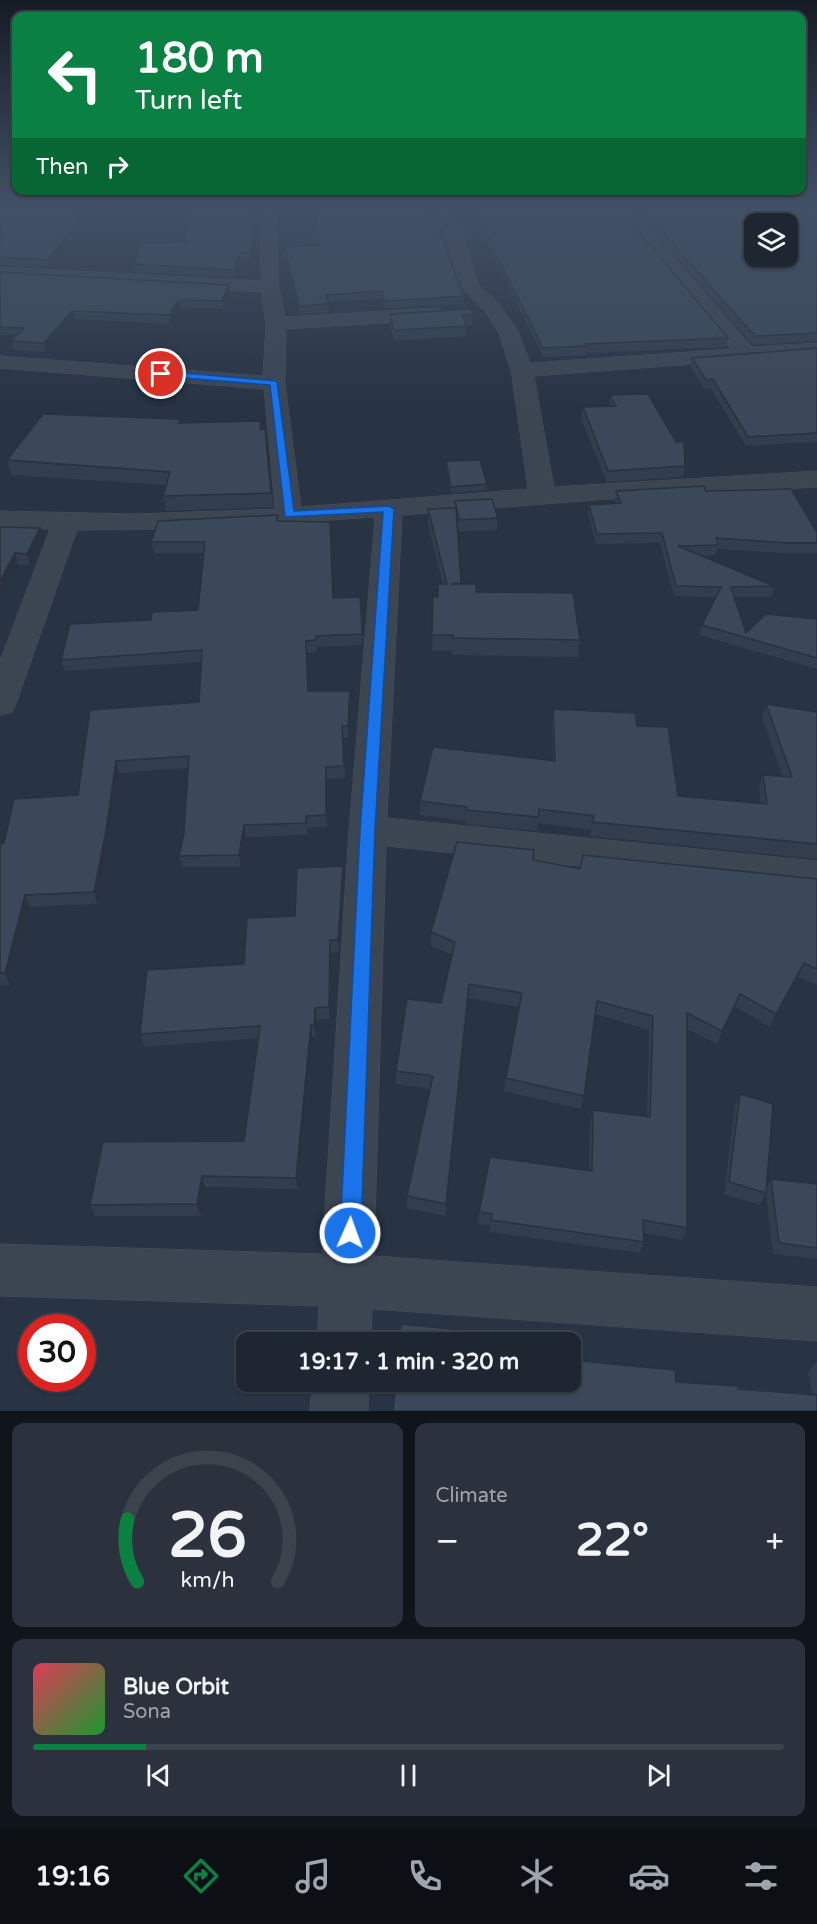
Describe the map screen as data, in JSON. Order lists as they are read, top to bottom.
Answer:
{
  "page": {
    "turn": ["180 m", "Turn left"],
    "then": "Then",
    "limit": "30",
    "trip": "19:17 · 1 min · 320 m",
    "tile": "Climate",
    "heat": ["−", "22°", "+"],
    "song": ["Blue Orbit", "Sona"],
    "tabs": "19:16",
    "gauge": ["26", "km/h"]
  }
}
